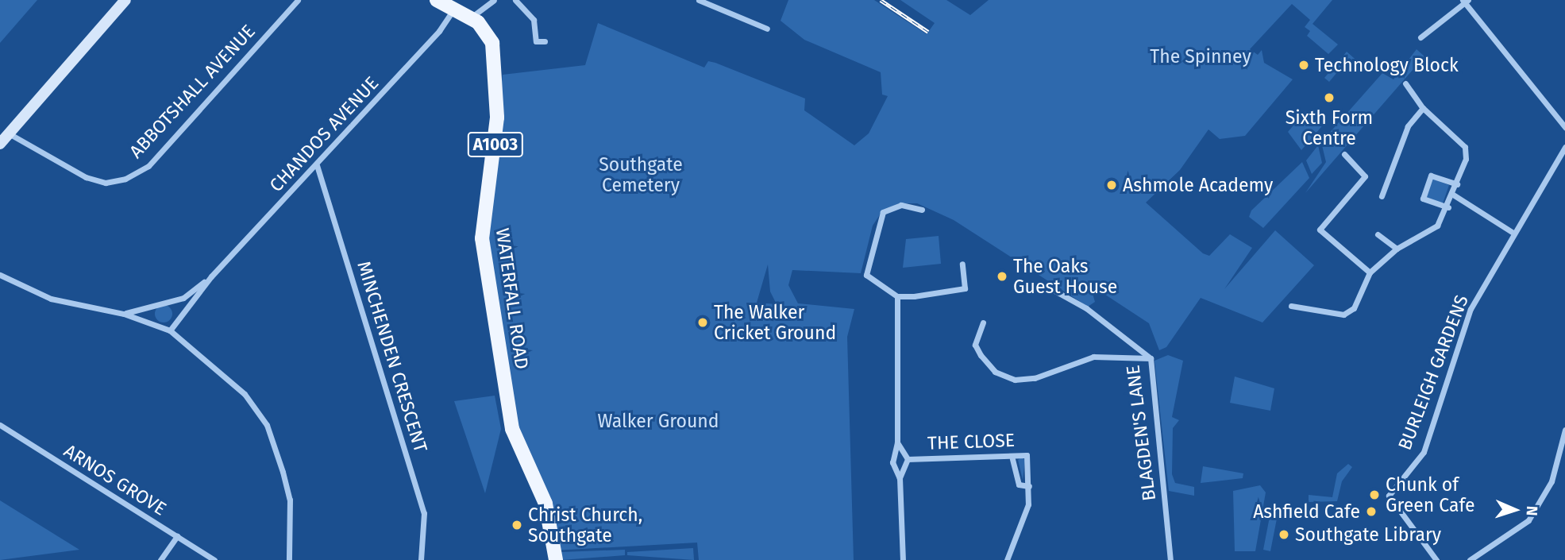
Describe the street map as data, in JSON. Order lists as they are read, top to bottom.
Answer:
{
  "streets": {
    "main road": ["A1003", "WATERFALL ROAD"],
    "street": [
      "ABBOTSHALL AVENUE",
      "CHANDOS AVENUE",
      "MINCHENDEN CRESCENT",
      "BURLEIGH GARDENS",
      "BLAGDEN'S LANE",
      "THE CLOSE",
      "ARNOS GROVE"
    ]
  },
  "crossings": [
    ["CHANDOS AVENUE", "WATERFALL ROAD"],
    ["CHANDOS AVENUE", "MINCHENDEN CRESCENT"]
  ],
  "parks": ["The Spinney", "Southgate Cemetery", "Walker Ground"],
  "places": [
    "Technology Block",
    "Sixth Form Centre",
    "Ashmole Academy",
    "The Oaks Guest House",
    "The Walker Cricket Ground",
    "Chunk of Green Cafe",
    "Ashfield Cafe",
    "Christ Church, Southgate",
    "Southgate Library"
  ],
  "north": "right"
}
